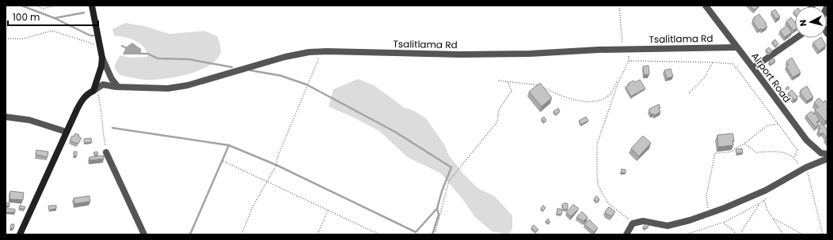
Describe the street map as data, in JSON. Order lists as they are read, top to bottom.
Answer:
{
  "streets": {
    "street": ["Tsalitlama Rd", "Airport Road"]
  },
  "crossings": [
    ["Tsalitlama Rd", "Airport Road"]
  ],
  "scale_bar": "100 m",
  "north": "left"
}
